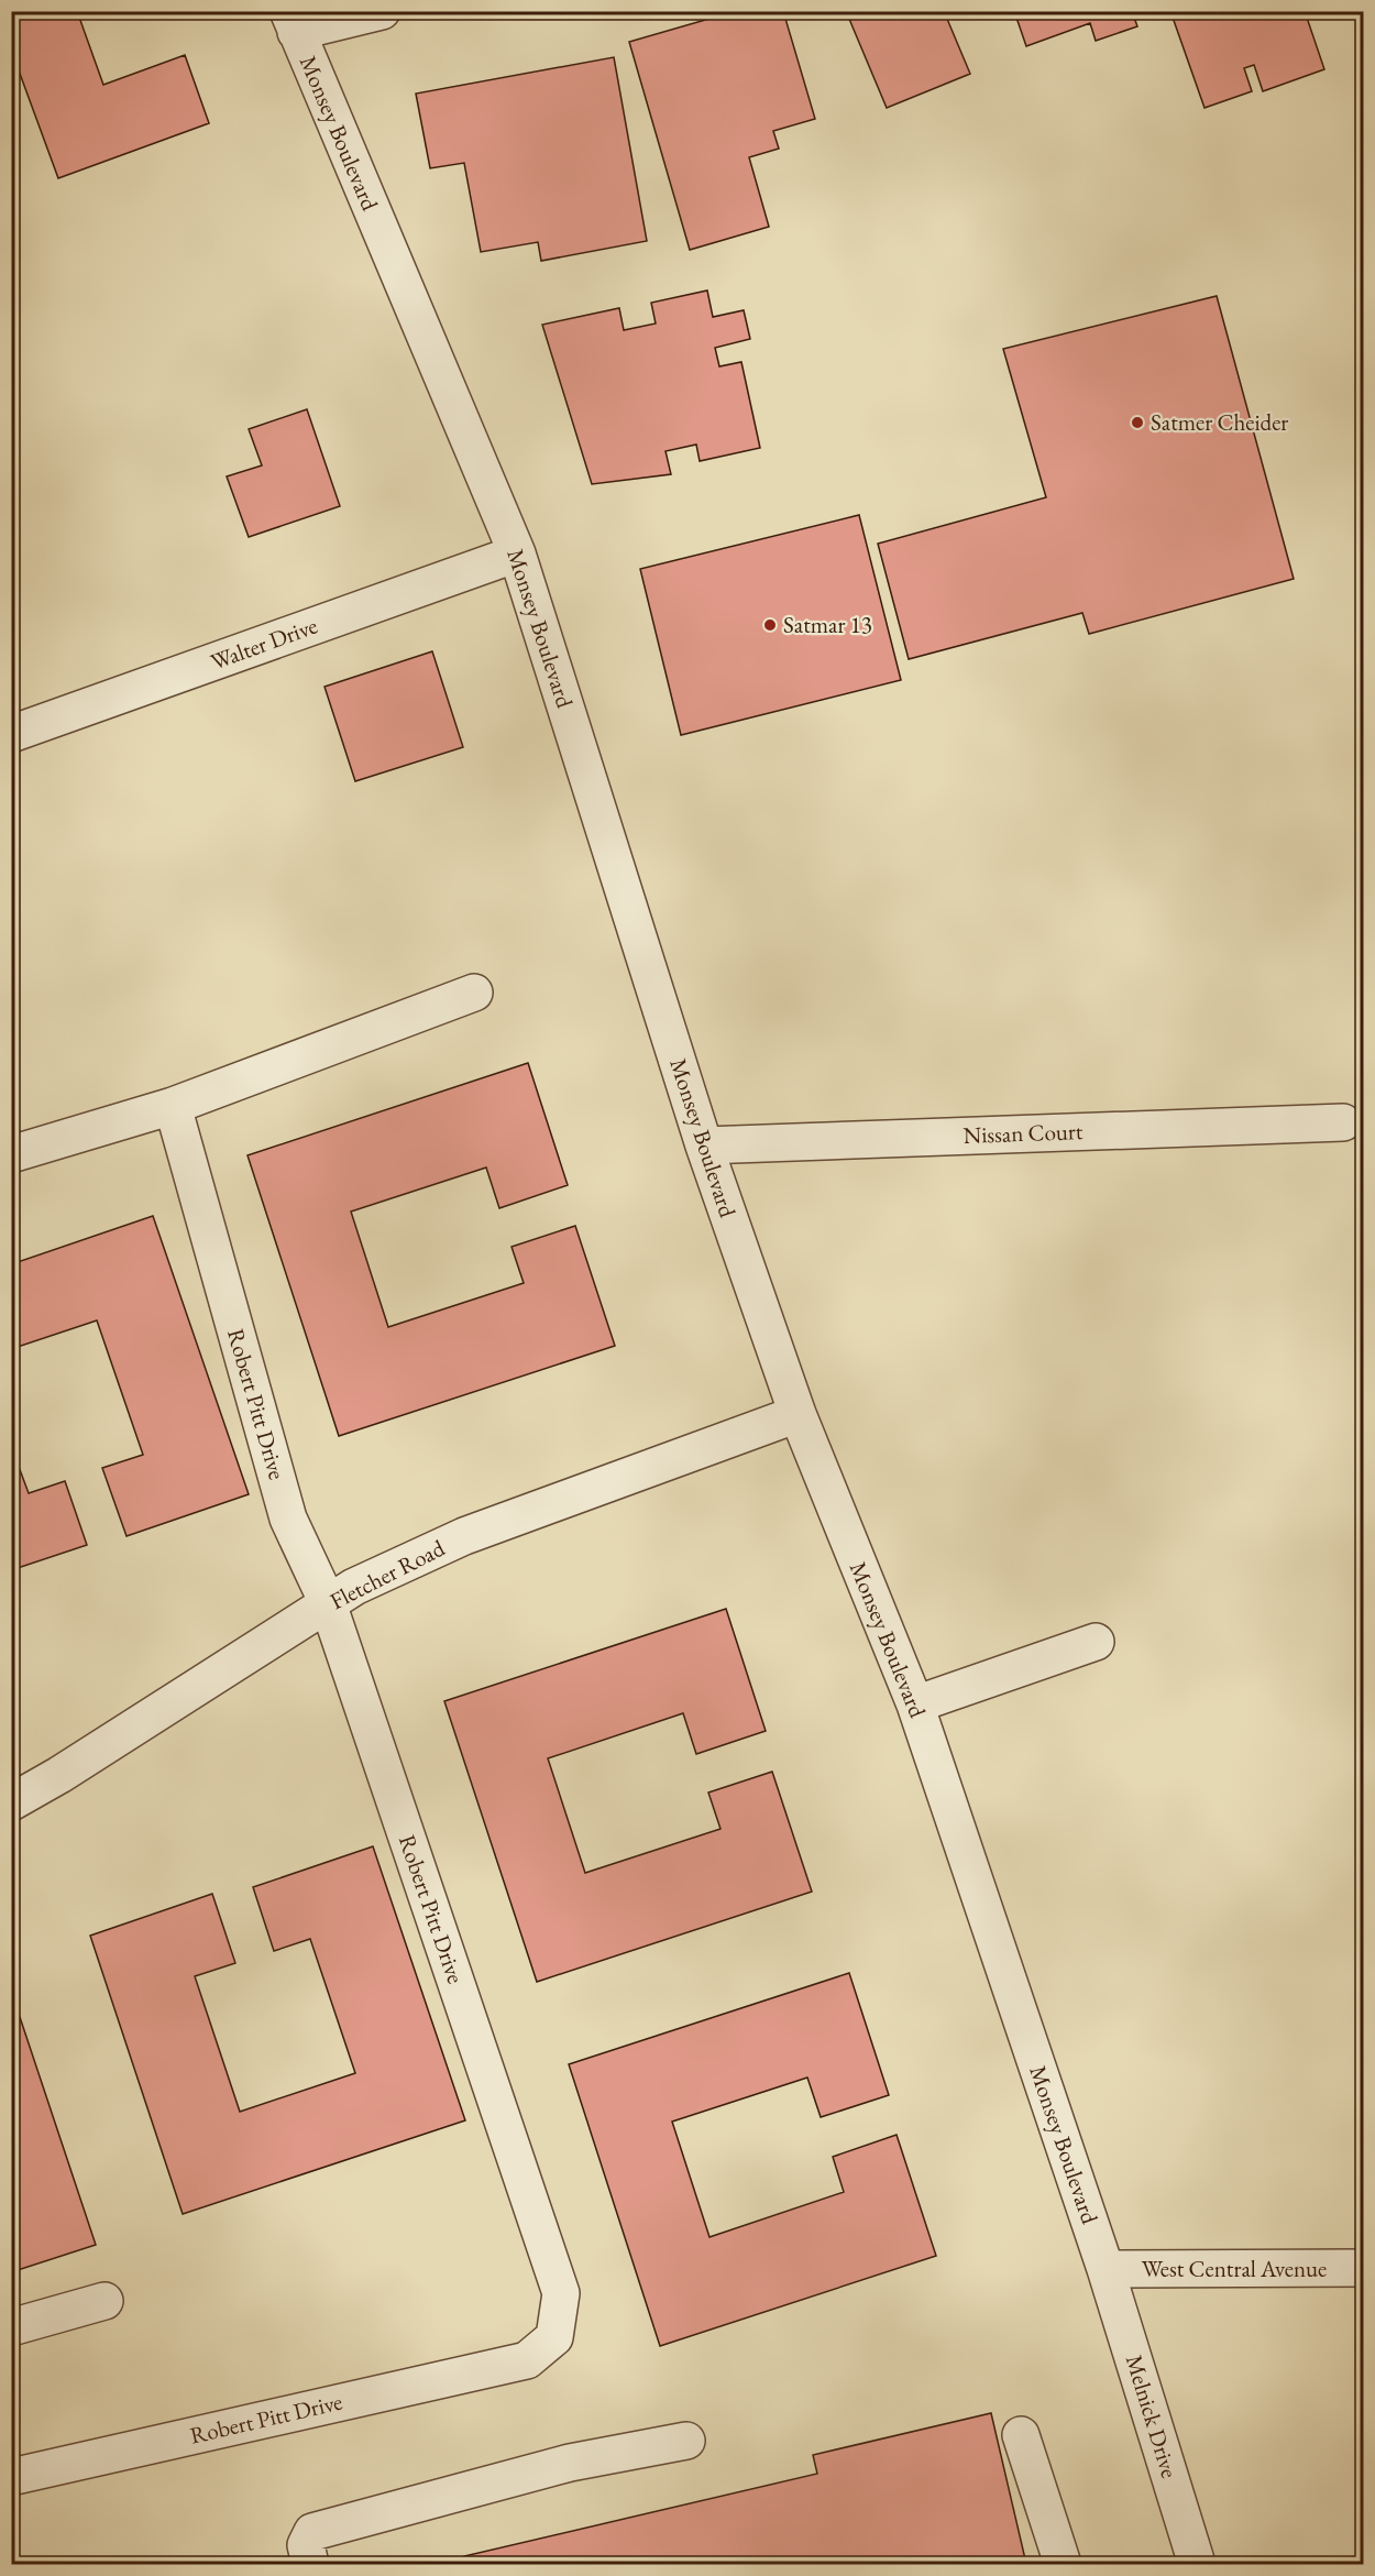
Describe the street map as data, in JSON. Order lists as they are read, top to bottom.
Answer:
{
  "streets": {
    "street": [
      "Monsey Boulevard",
      "Walter Drive",
      "Nissan Court",
      "Robert Pitt Drive",
      "Fletcher Road",
      "West Central Avenue",
      "Melnick Drive"
    ]
  },
  "crossings": [
    ["Monsey Boulevard", "Walter Drive"],
    ["Monsey Boulevard", "Nissan Court"],
    ["Monsey Boulevard", "Fletcher Road"],
    ["Monsey Boulevard", "West Central Avenue"],
    ["Monsey Boulevard", "Melnick Drive"],
    ["Robert Pitt Drive", "Fletcher Road"],
    ["West Central Avenue", "Melnick Drive"]
  ],
  "places": ["Satmer Cheider", "Satmar 13"]
}
